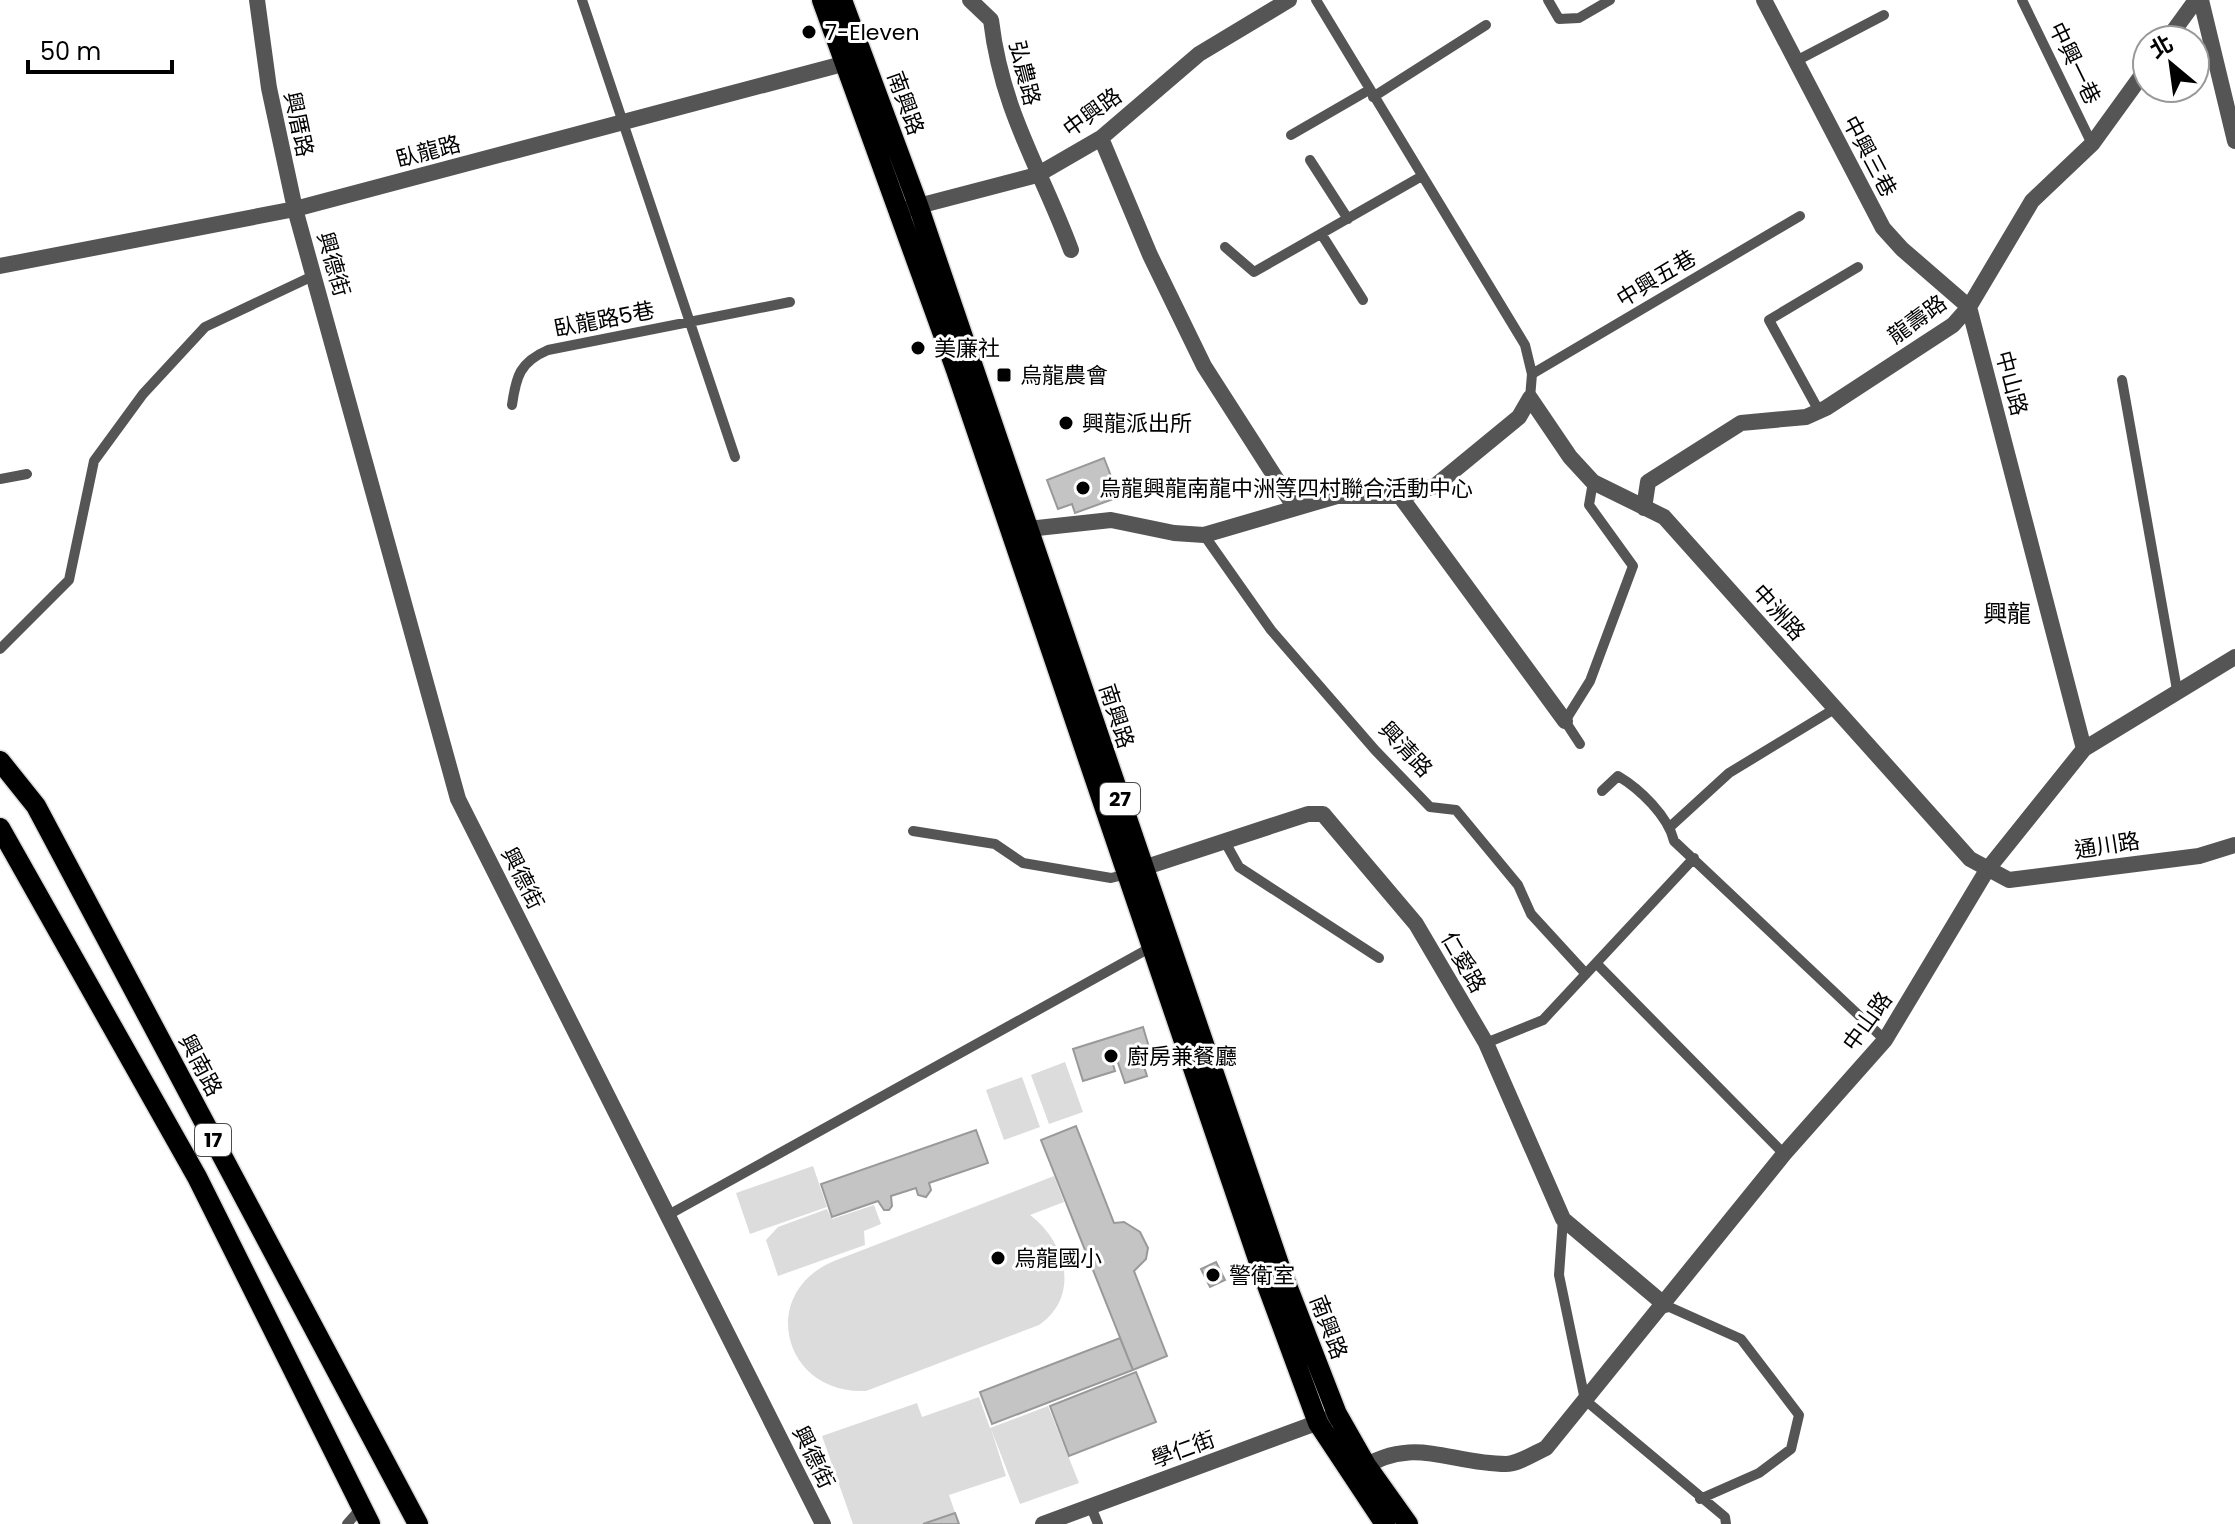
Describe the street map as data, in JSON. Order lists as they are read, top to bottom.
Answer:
{
  "streets": {
    "main road": [
      "南興路",
      "27",
      "興南路",
      "17"
    ],
    "street": [
      "弘農路",
      "中興路",
      "興厝路",
      "臥龍路",
      "中興三巷",
      "興德街",
      "龍壽路",
      "中山路",
      "中洲路",
      "通川路",
      "仁愛路",
      "學仁街"
    ],
    "lane": [
      "中興一巷",
      "中興五巷",
      "臥龍路5巷",
      "興清路"
    ]
  },
  "crossings": [
    ["中興一巷", "龍壽路"],
    ["弘農路", "中興路"],
    ["南興路", "中興路"],
    ["南興路", "臥龍路"],
    ["南興路", "中山路"],
    ["南興路", "仁愛路"],
    ["南興路", "學仁街"],
    ["興厝路", "臥龍路"],
    ["興厝路", "興德街"],
    ["臥龍路", "興德街"],
    ["臥龍路", "臥龍路5巷"],
    ["中興三巷", "龍壽路"],
    ["中興三巷", "中山路"],
    ["龍壽路", "中山路"],
    ["龍壽路", "中洲路"],
    ["中山路", "中洲路"],
    ["中山路", "通川路"],
    ["中山路", "仁愛路"],
    ["中洲路", "通川路"]
  ],
  "districts": ["興龍"],
  "places": {
    "other": [
      "7-Eleven",
      "美廉社",
      "興龍派出所",
      "烏龍興龍南龍中洲等四村聯合活動中心",
      "廚房兼餐廳",
      "烏龍國小",
      "警衛室"
    ],
    "transit": ["烏龍農會"]
  },
  "scale_bar": "50 m",
  "north": "top left"
}
